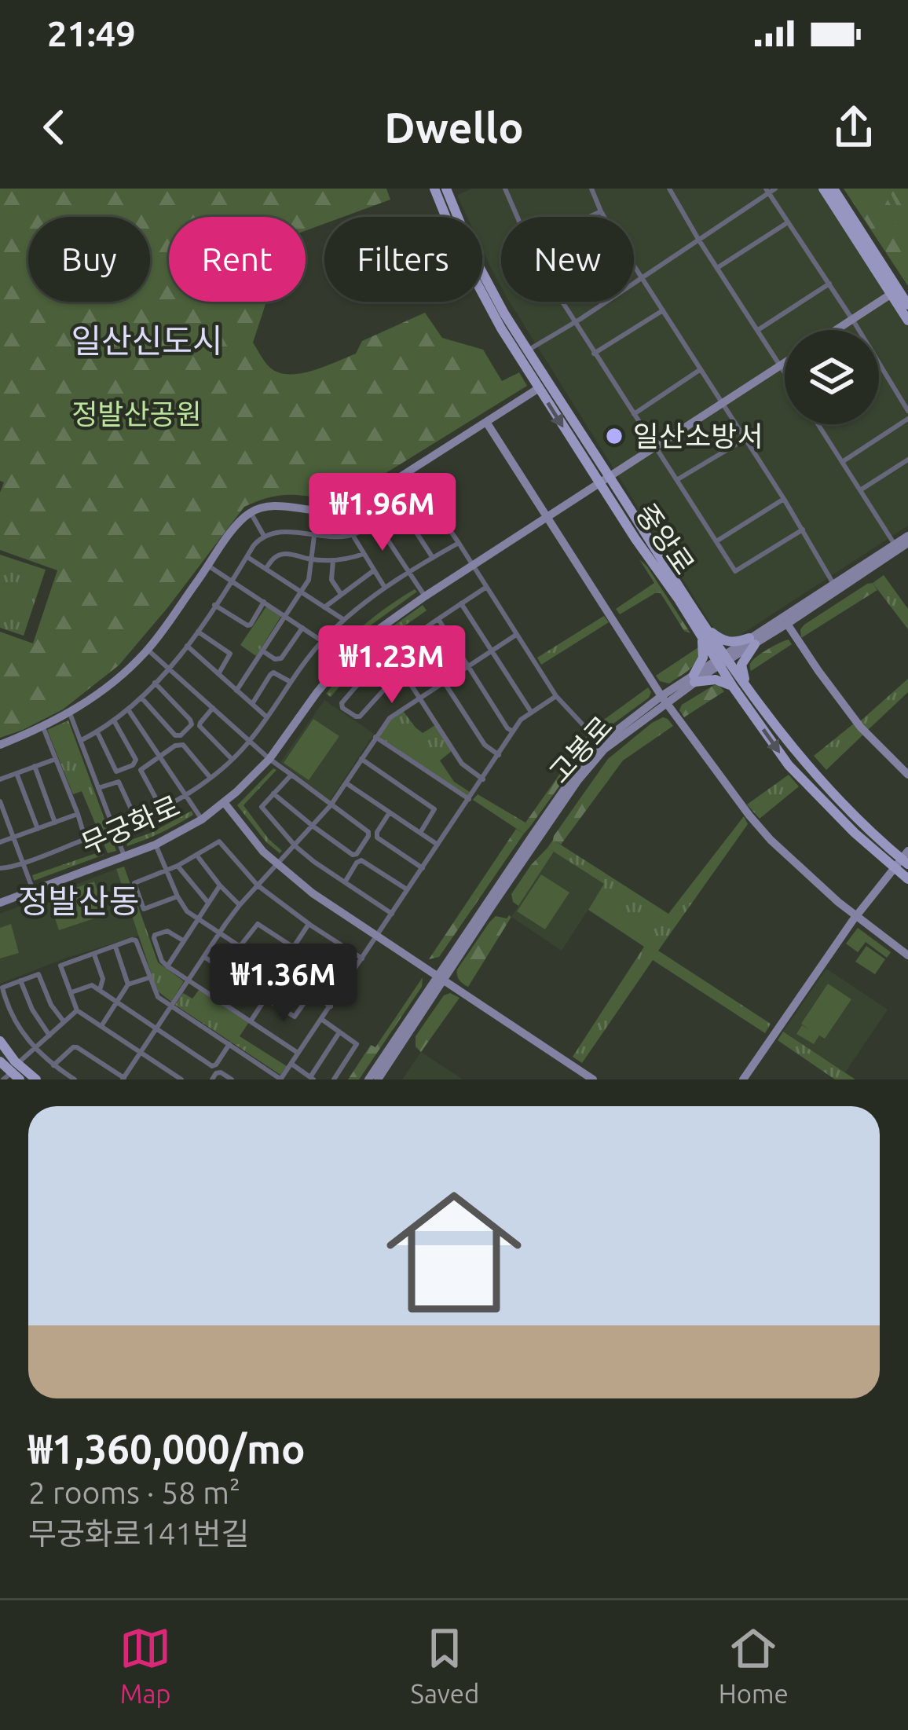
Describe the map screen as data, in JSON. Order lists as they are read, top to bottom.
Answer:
{
  "streets": {
    "main road": ["중앙로", "고봉로", "무궁화로"]
  },
  "crossings": [
    ["중앙로", "고봉로"],
    ["중앙로", "무궁화로"]
  ],
  "districts": ["일산신도시", "정발산동"],
  "parks": ["정발산공원"],
  "places": ["일산소방서"],
  "page": {
    "status": "21:49",
    "header": "Dwello",
    "chip": [
      "Buy",
      "Rent",
      "Filters",
      "New"
    ],
    "price": ["₩1.96M", "₩1.23M", "₩1.36M"],
    "list": [
      {
        "name": "₩1,360,000/mo",
        "note": "2 rooms · 58 m² · 무궁화로141번길"
      }
    ],
    "tabs": ["Map", "Saved", "Home"]
  }
}
